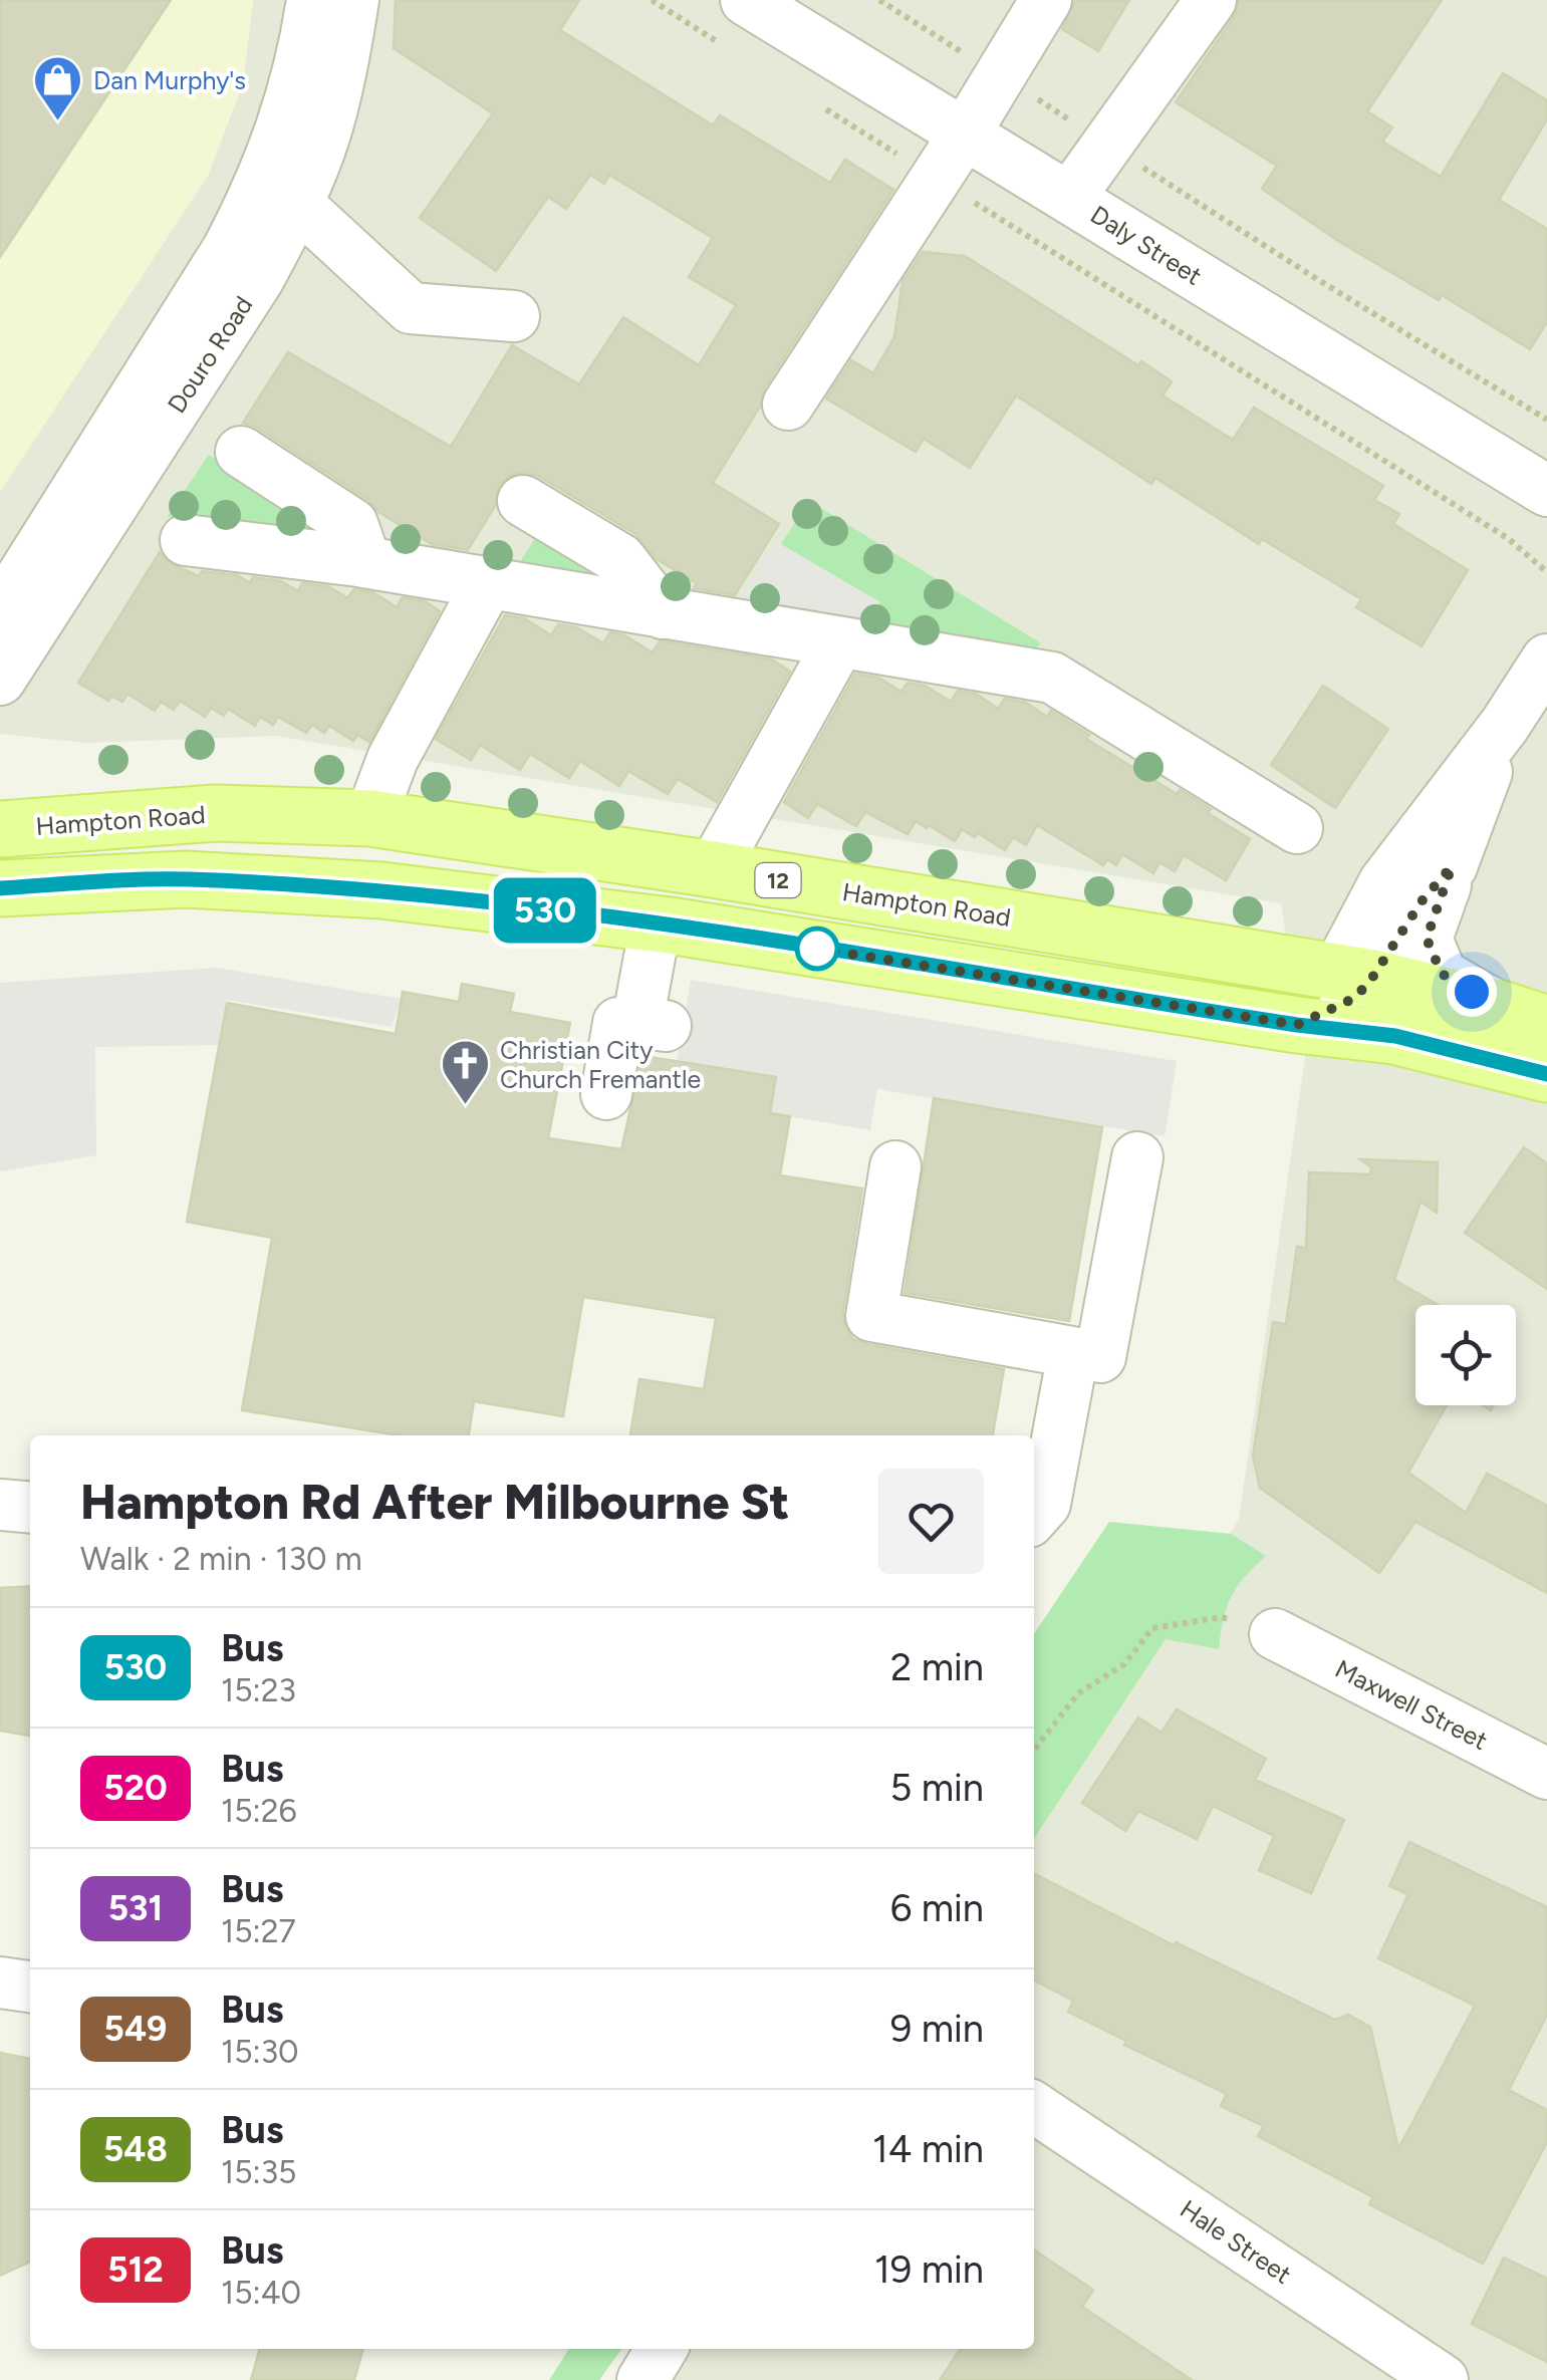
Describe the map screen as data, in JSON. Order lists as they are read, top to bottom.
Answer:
{
  "streets": {
    "main road": ["Hampton Road", "12"],
    "street": [
      "Daly Street",
      "Douro Road",
      "Maxwell Street",
      "Hale Street"
    ]
  },
  "places": {
    "shop": ["Dan Murphy's"],
    "church": ["Christian City Church Fremantle"]
  },
  "lines": ["bus line 530"],
  "page": {
    "on_map": "530",
    "heading": ["Hampton Rd After Milbourne St", "Walk · 2 min · 130 m"],
    "list": [
      {
        "mark": "530",
        "name": "Bus",
        "note": "15:23",
        "value": "2 min"
      },
      {
        "mark": "520",
        "name": "Bus",
        "note": "15:26",
        "value": "5 min"
      },
      {
        "mark": "531",
        "name": "Bus",
        "note": "15:27",
        "value": "6 min"
      },
      {
        "mark": "549",
        "name": "Bus",
        "note": "15:30",
        "value": "9 min"
      },
      {
        "mark": "548",
        "name": "Bus",
        "note": "15:35",
        "value": "14 min"
      },
      {
        "mark": "512",
        "name": "Bus",
        "note": "15:40",
        "value": "19 min"
      }
    ]
  }
}
